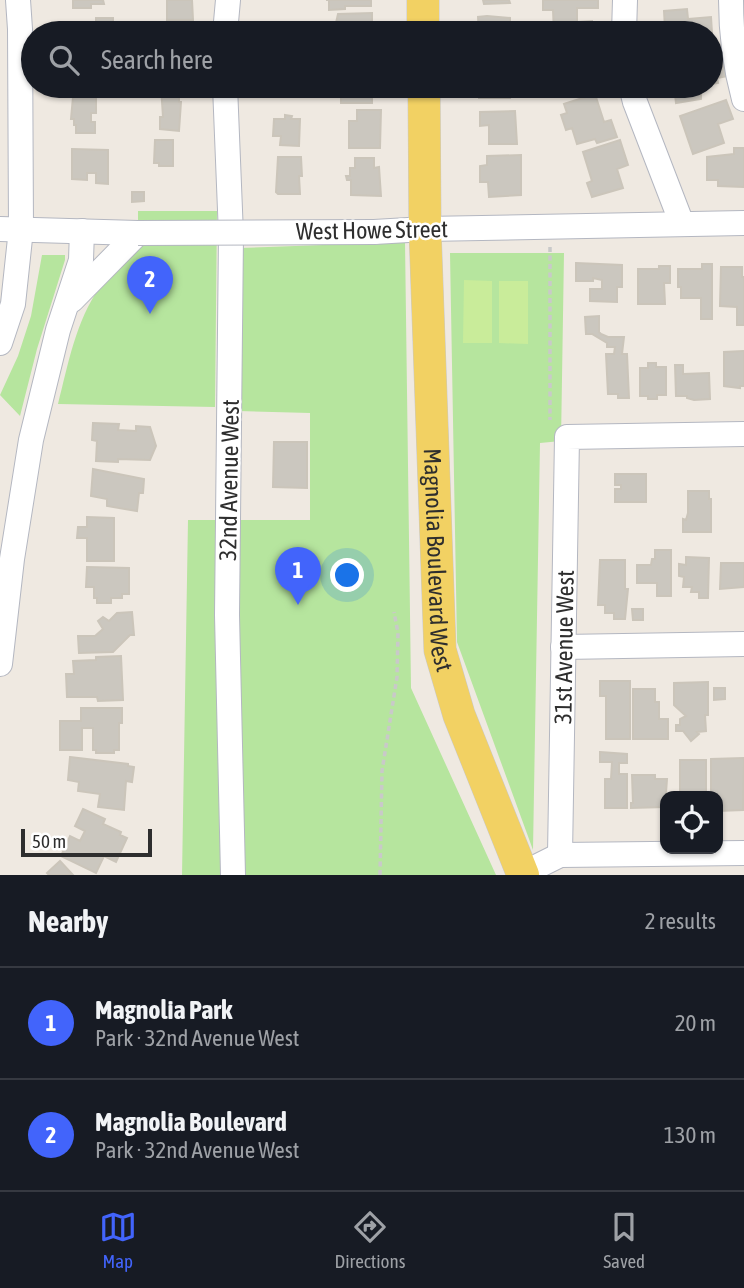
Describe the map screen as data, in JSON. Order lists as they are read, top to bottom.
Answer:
{
  "streets": {
    "main road": ["Magnolia Boulevard West"],
    "street": ["West Howe Street", "32nd Avenue West", "31st Avenue West"]
  },
  "crossings": [
    ["West Howe Street", "Magnolia Boulevard West"]
  ],
  "scale_bar": "50 m",
  "page": {
    "search": "Search here",
    "pins": ["2", "1"],
    "scale": "50 m",
    "heading": ["Nearby", "2 results"],
    "list": [
      {
        "mark": "1",
        "name": "Magnolia Park",
        "note": "Park · 32nd Avenue West",
        "value": "20 m"
      },
      {
        "mark": "2",
        "name": "Magnolia Boulevard",
        "note": "Park · 32nd Avenue West",
        "value": "130 m"
      }
    ],
    "nav": ["Map", "Directions", "Saved"]
  }
}
